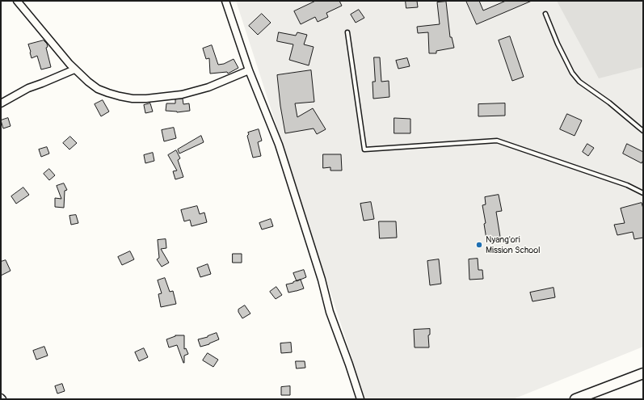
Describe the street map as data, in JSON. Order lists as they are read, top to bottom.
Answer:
{
  "places": ["Nyang'ori Mission School"]
}
